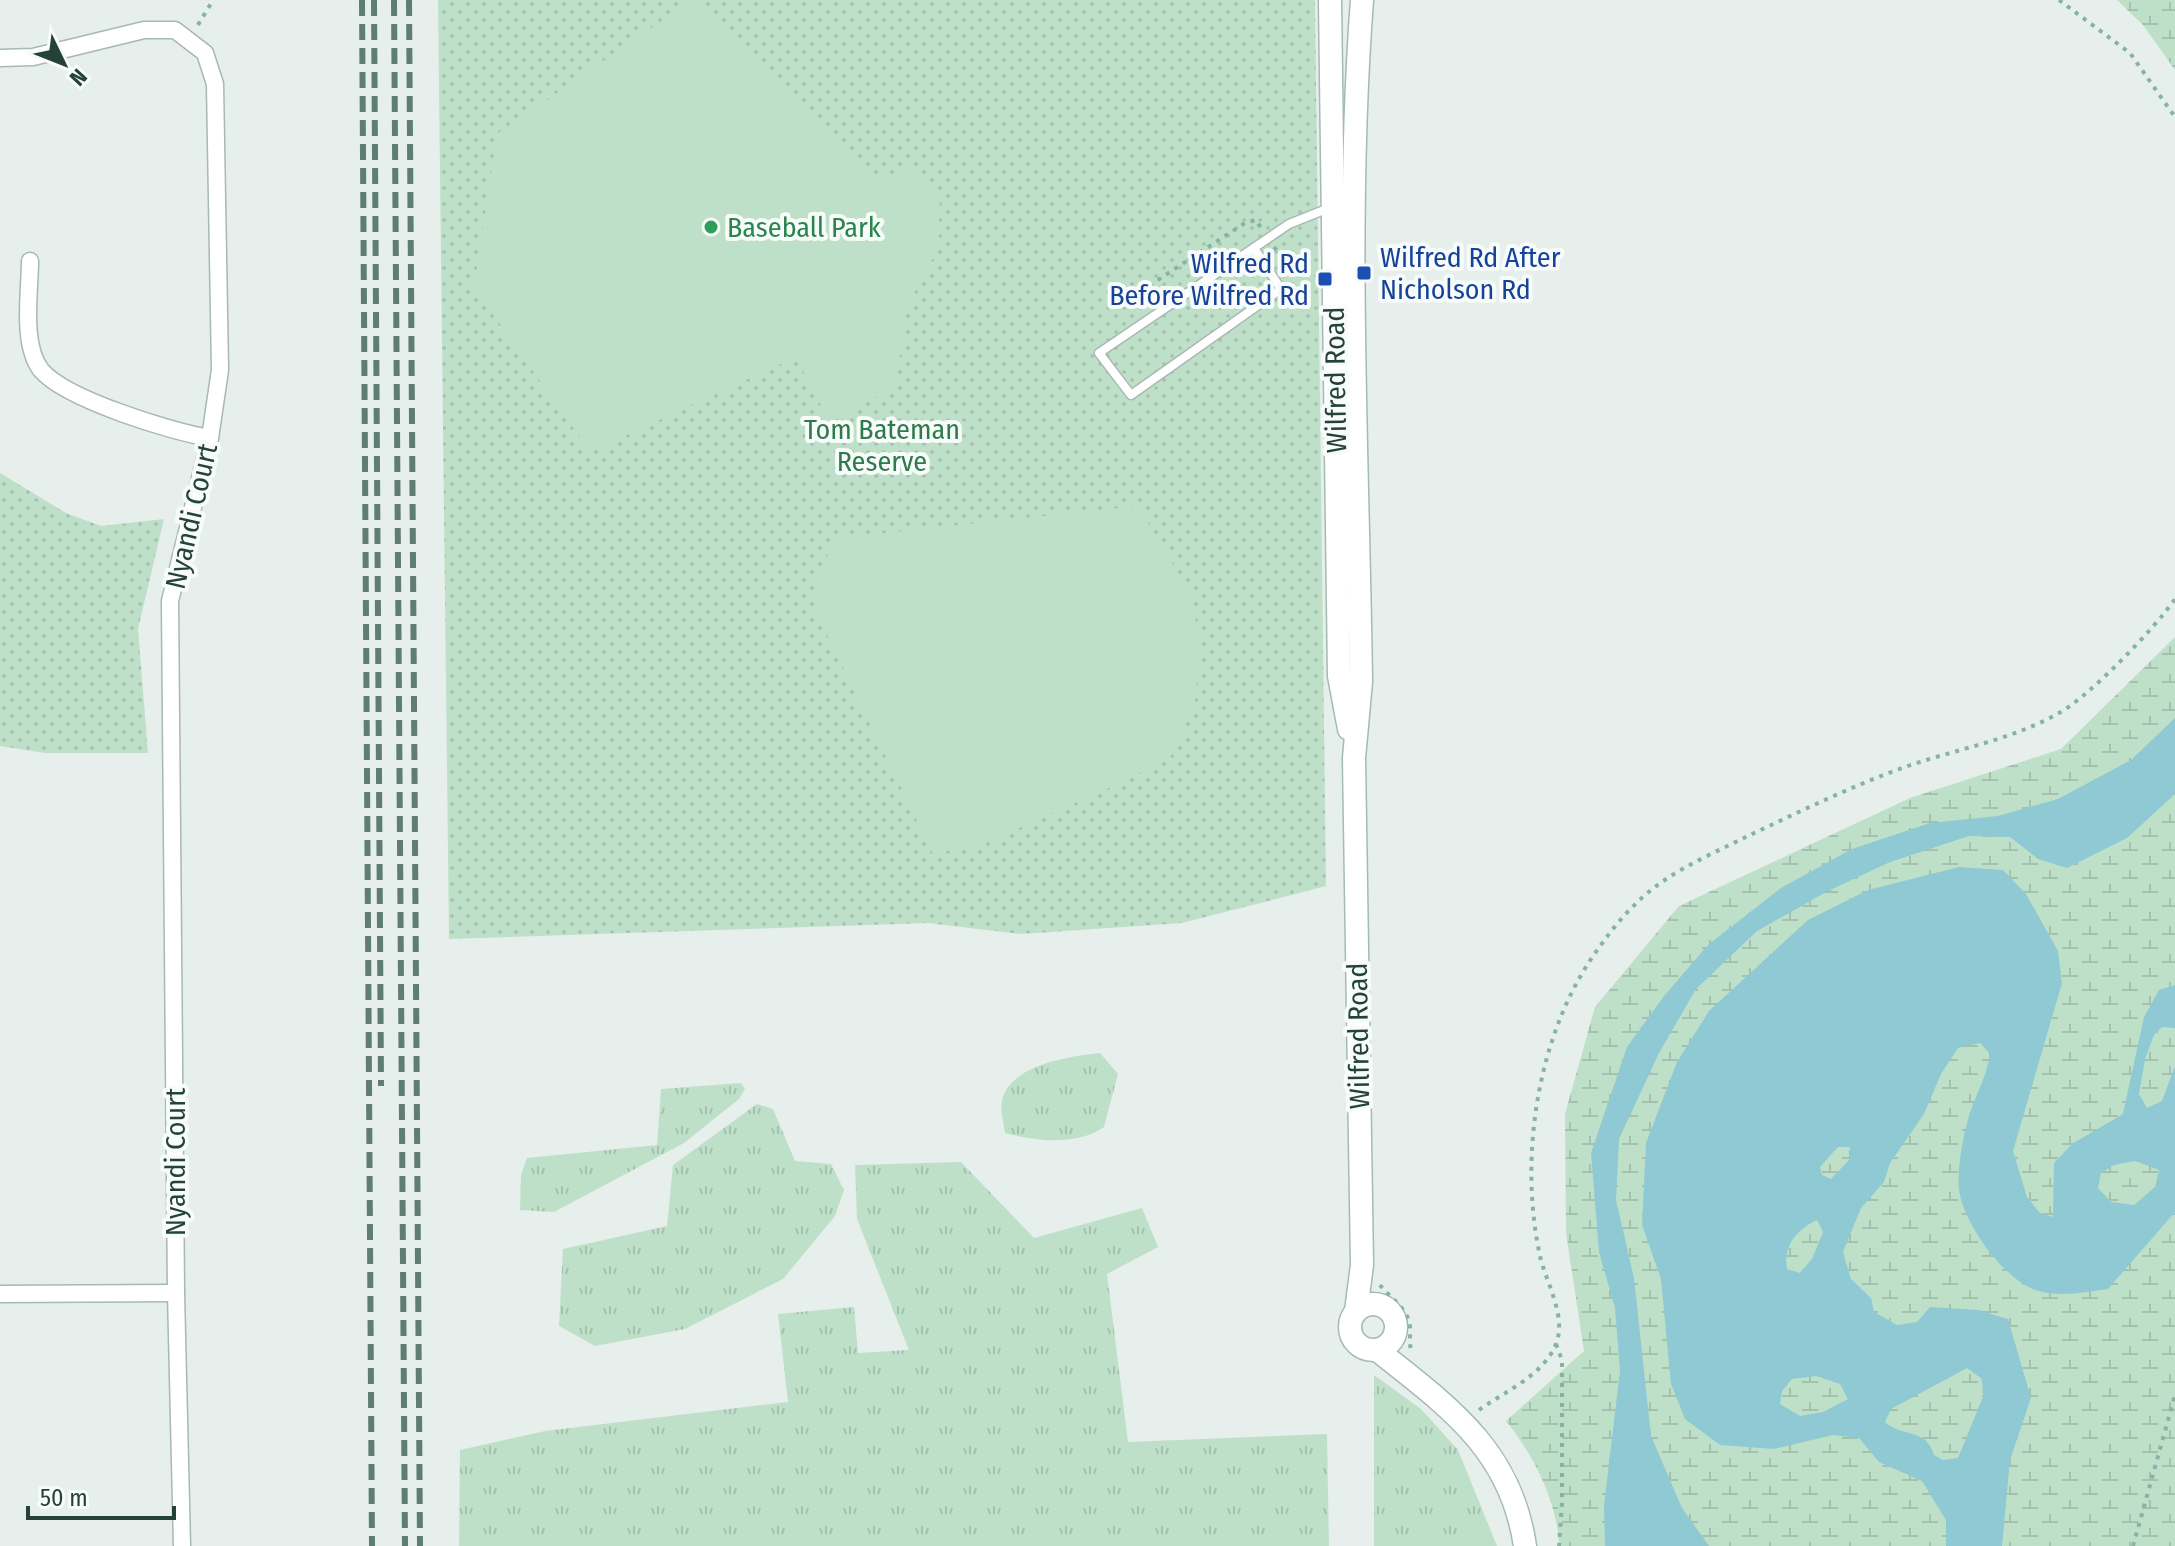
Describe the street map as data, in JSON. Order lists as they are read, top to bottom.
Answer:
{
  "streets": {
    "main road": ["Wilfred Road"],
    "street": ["Nyandi Court"]
  },
  "parks": ["Tom Bateman Reserve"],
  "places": {
    "other": ["Baseball Park"],
    "transit": ["Wilfred Rd After Nicholson Rd", "Wilfred Rd Before Wilfred Rd"]
  },
  "scale_bar": "50 m",
  "north": "bottom right"
}
